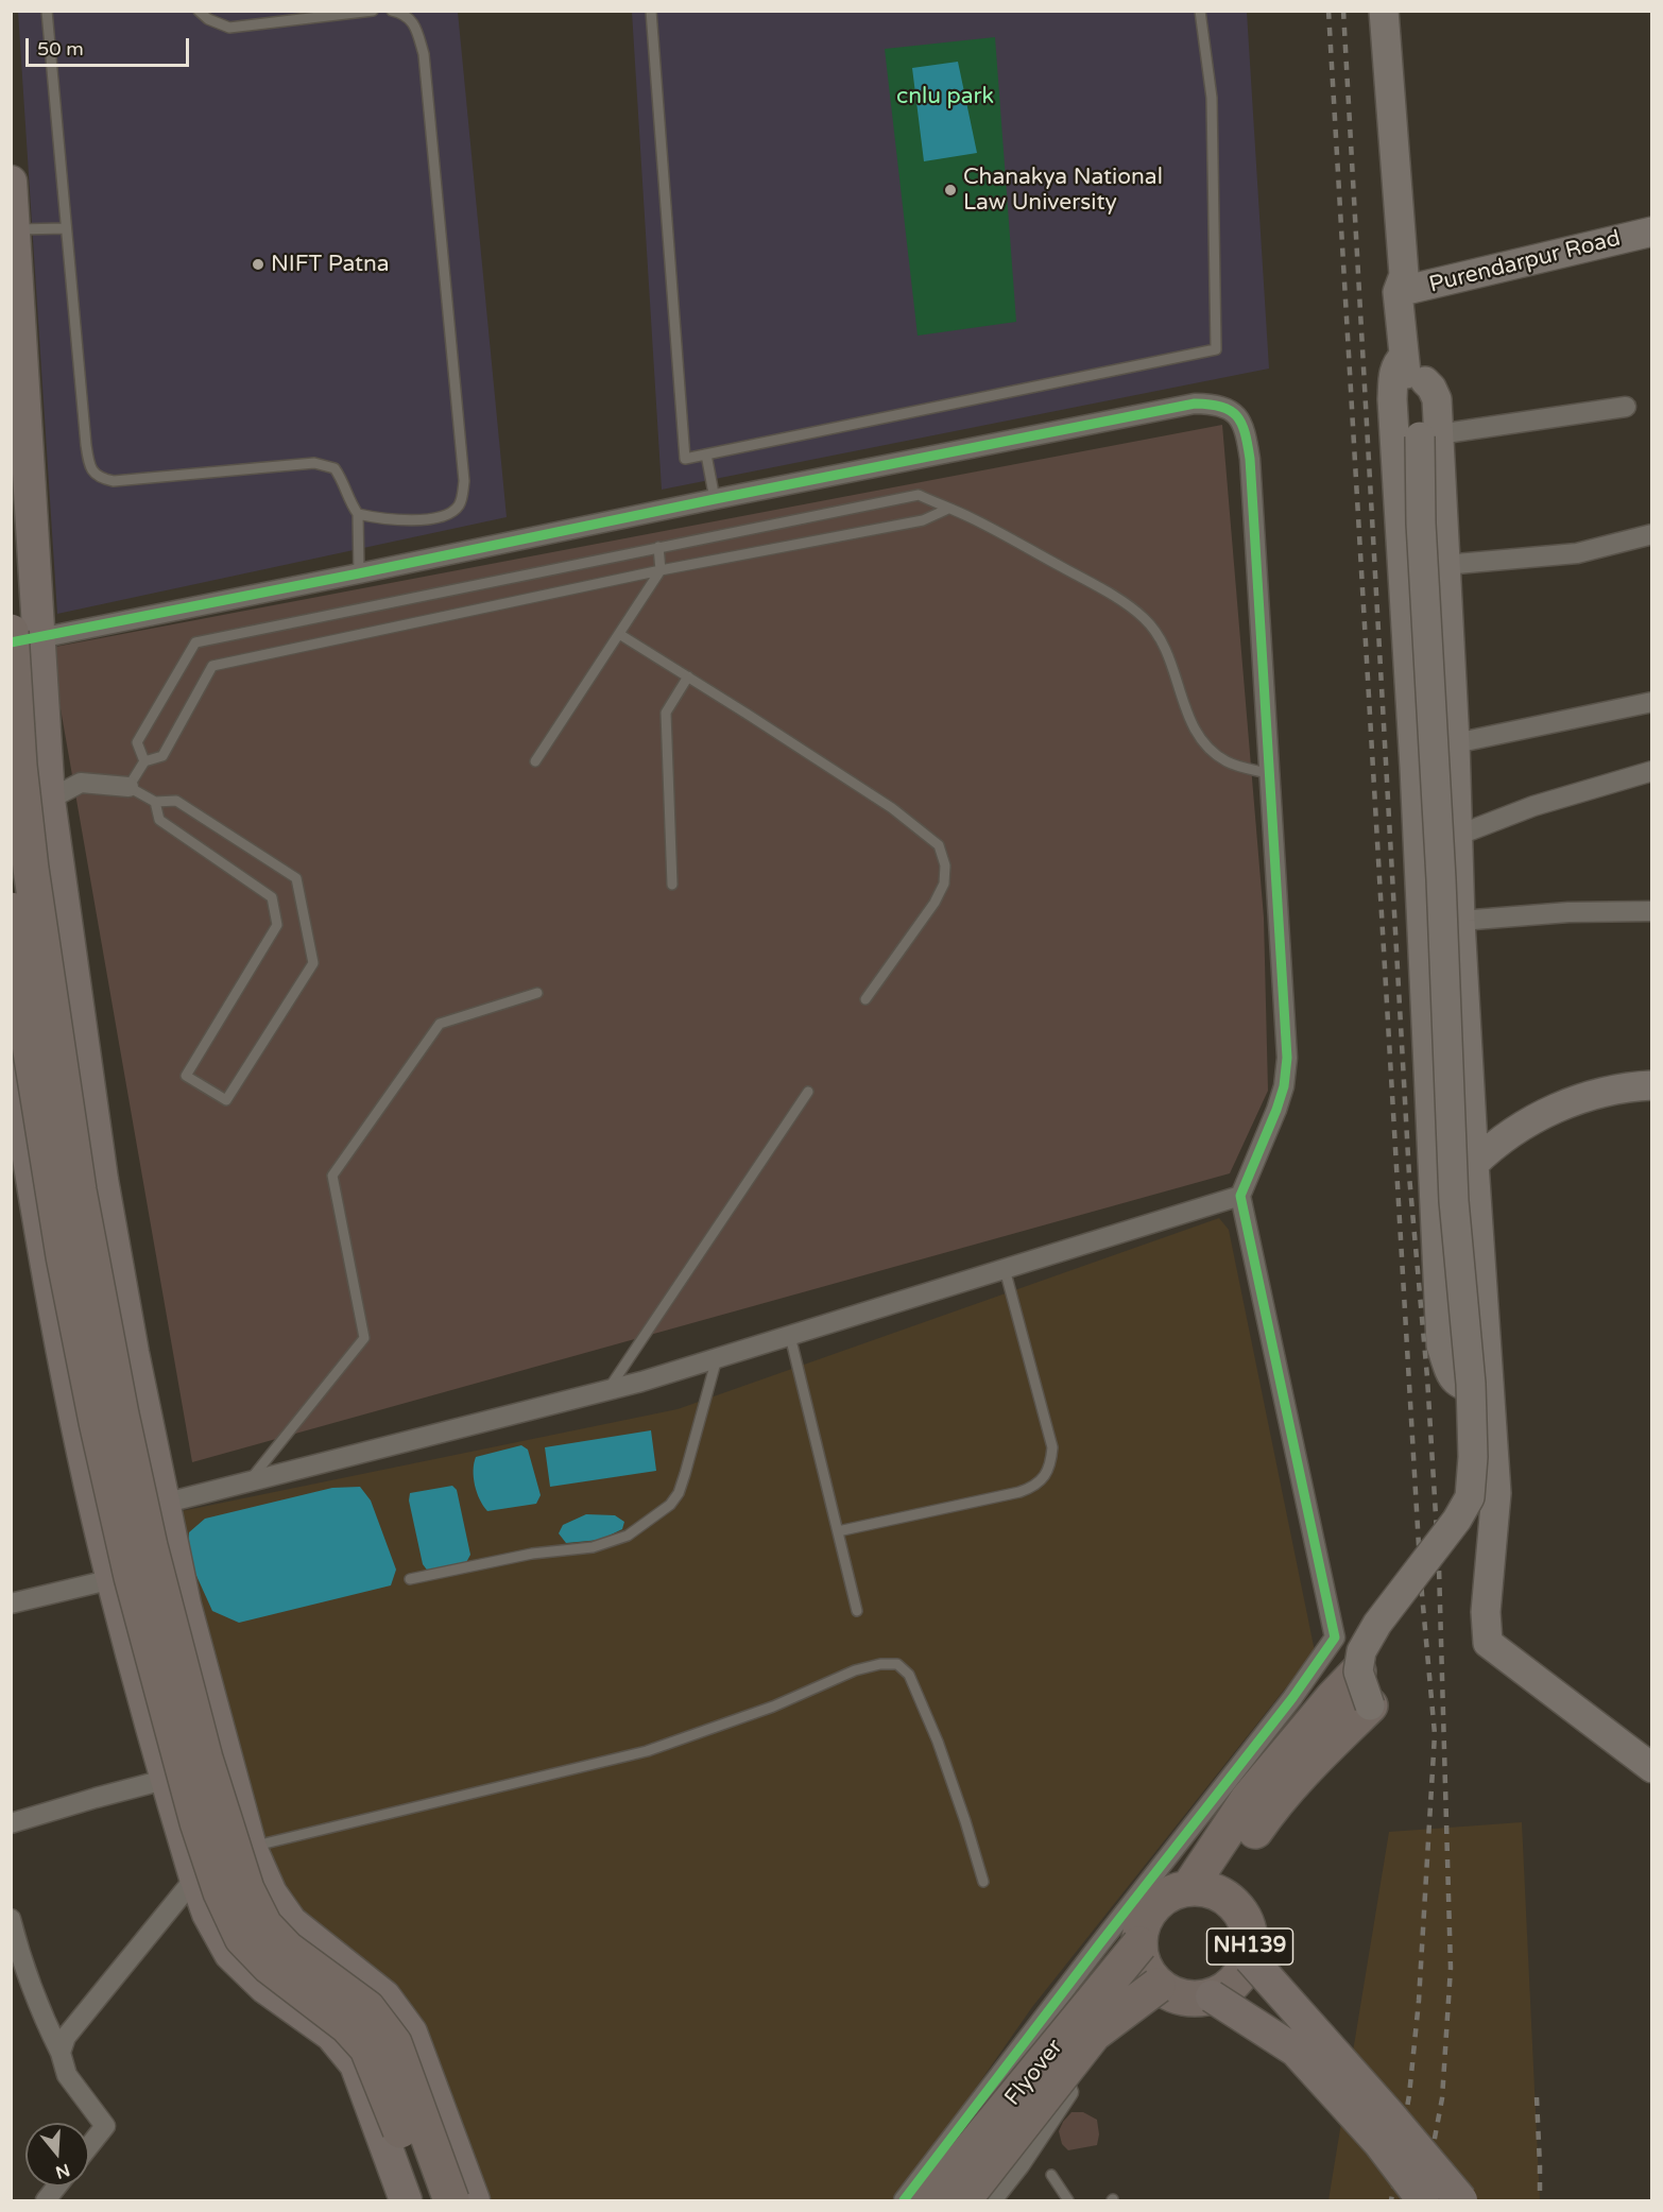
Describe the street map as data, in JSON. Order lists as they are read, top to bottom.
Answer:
{
  "streets": {
    "highway": ["NH139", "Flyover"],
    "street": ["Purendarpur Road"]
  },
  "crossings": [
    ["NH139", "Flyover"]
  ],
  "parks": ["cnlu park"],
  "places": ["Chanakya National Law University", "NIFT Patna"],
  "scale_bar": "50 m",
  "north": "bottom"
}
